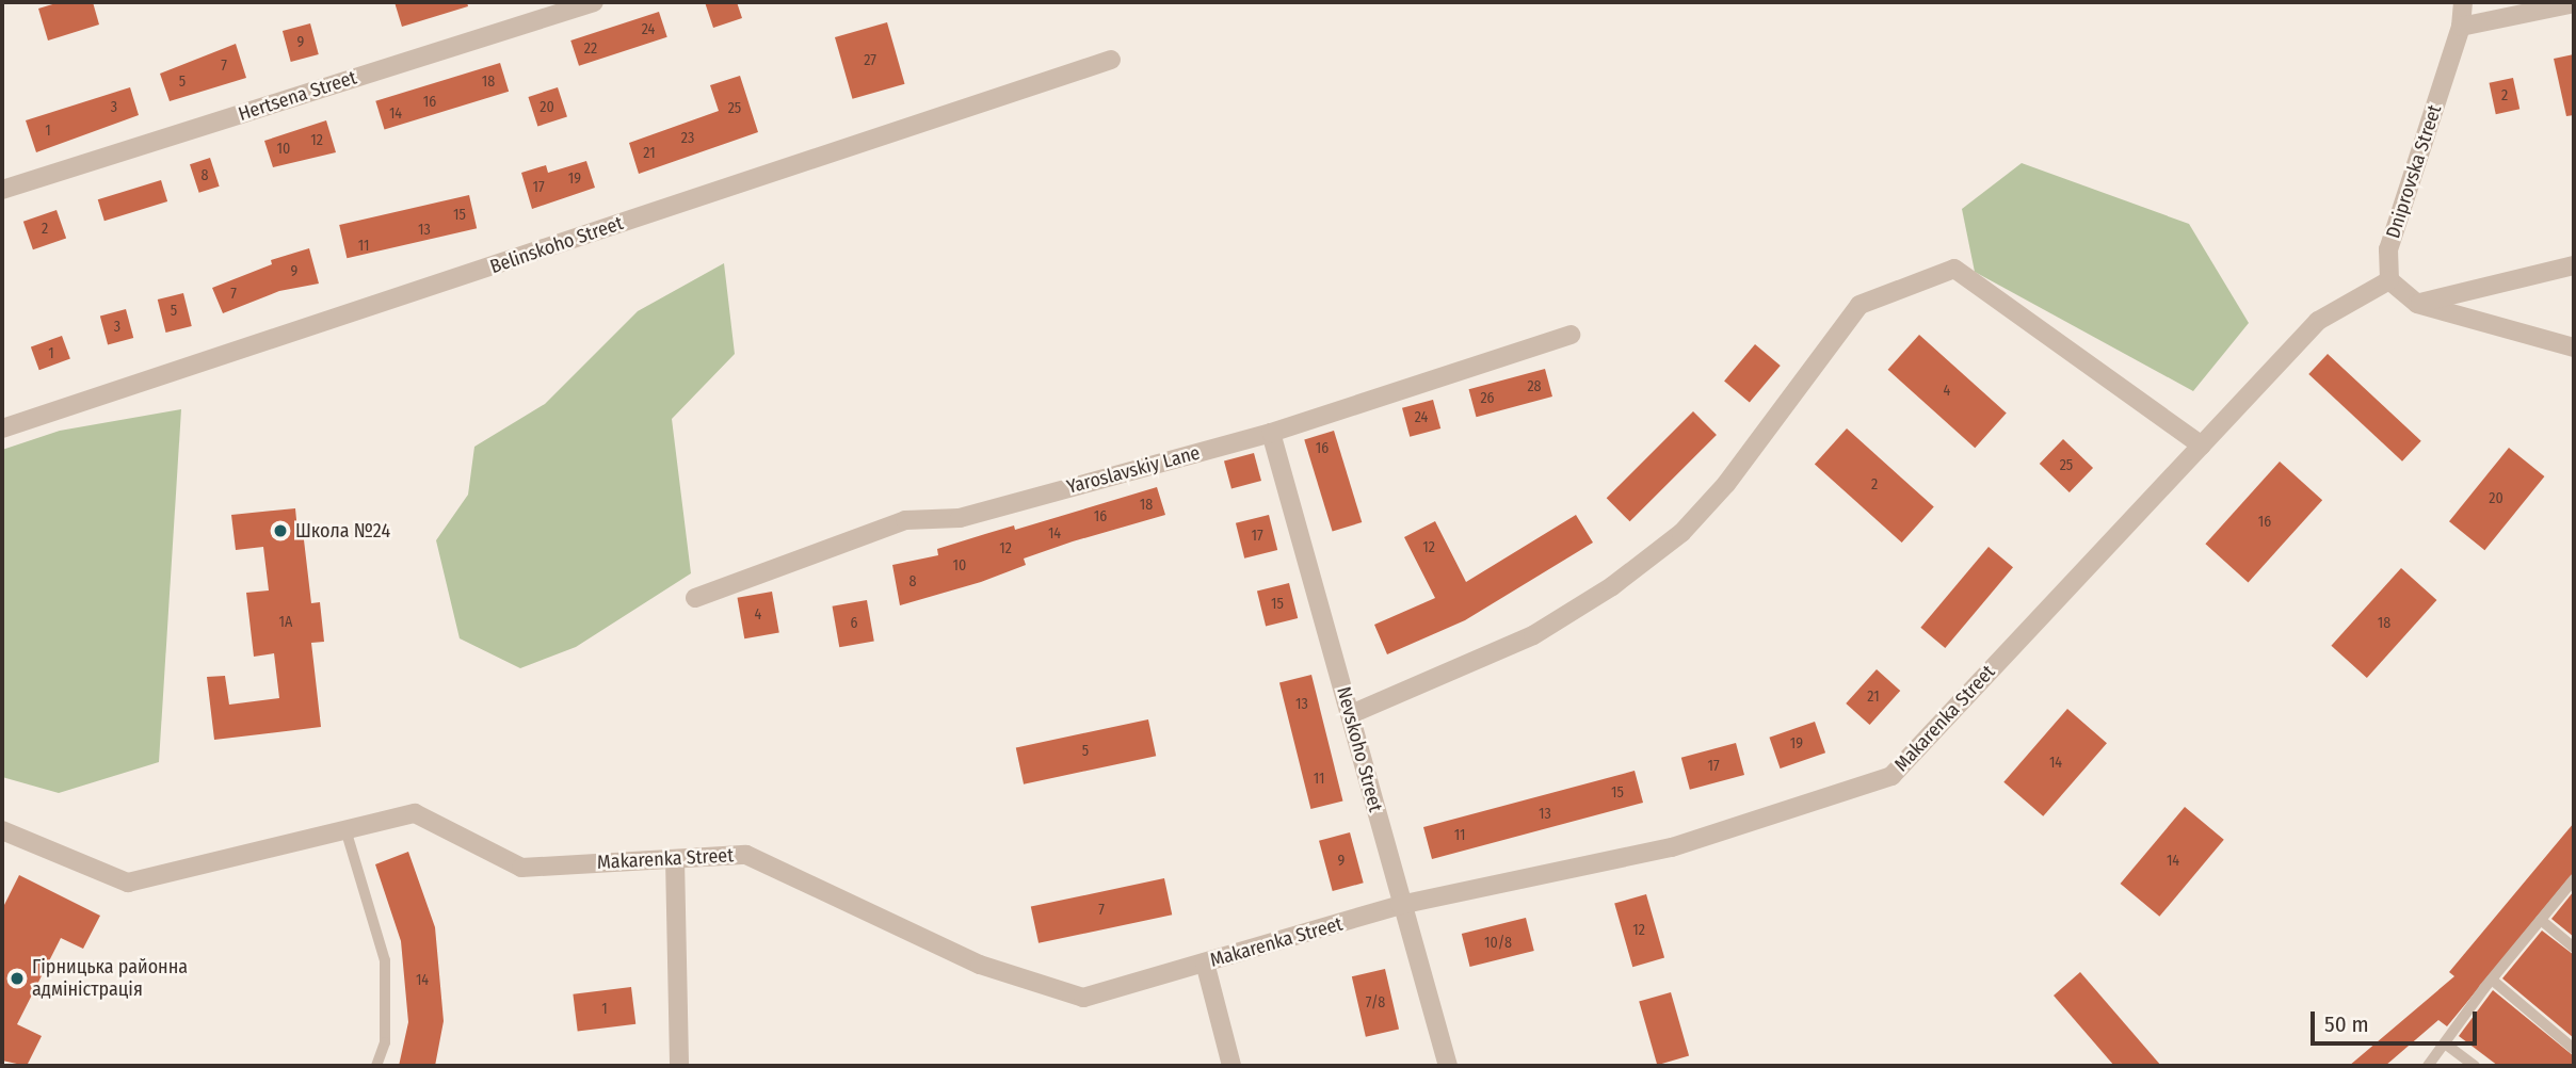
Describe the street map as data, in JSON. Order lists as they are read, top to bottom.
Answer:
{
  "streets": {
    "street": [
      "Hertsena Street",
      "Dniprovska Street",
      "Belinskoho Street",
      "Yaroslavskiy Lane",
      "Makarenka Street",
      "Nevskoho Street"
    ]
  },
  "crossings": [
    ["Dniprovska Street", "Makarenka Street"],
    ["Yaroslavskiy Lane", "Nevskoho Street"],
    ["Makarenka Street", "Nevskoho Street"]
  ],
  "places": ["Школа №24", "Гірницька районна адміністрація"],
  "house_numbers": [
    "24",
    "9",
    "22",
    "27",
    "7",
    "5",
    "18",
    "2",
    "16",
    "3",
    "20",
    "25",
    "14",
    "1",
    "23",
    "12",
    "10",
    "21",
    "8",
    "19",
    "17",
    "15",
    "2",
    "13",
    "11",
    "9",
    "7",
    "5",
    "3",
    "1",
    "28",
    "4",
    "26",
    "24",
    "16",
    "25",
    "2",
    "20",
    "18",
    "16",
    "16",
    "14",
    "17",
    "12",
    "12",
    "10",
    "8",
    "15",
    "4",
    "1А",
    "6",
    "18",
    "21",
    "13",
    "19",
    "5",
    "14",
    "17",
    "11",
    "15",
    "13",
    "11",
    "9",
    "14",
    "7",
    "12",
    "10/8",
    "14",
    "7/8",
    "1"
  ],
  "scale_bar": "50 m"
}
